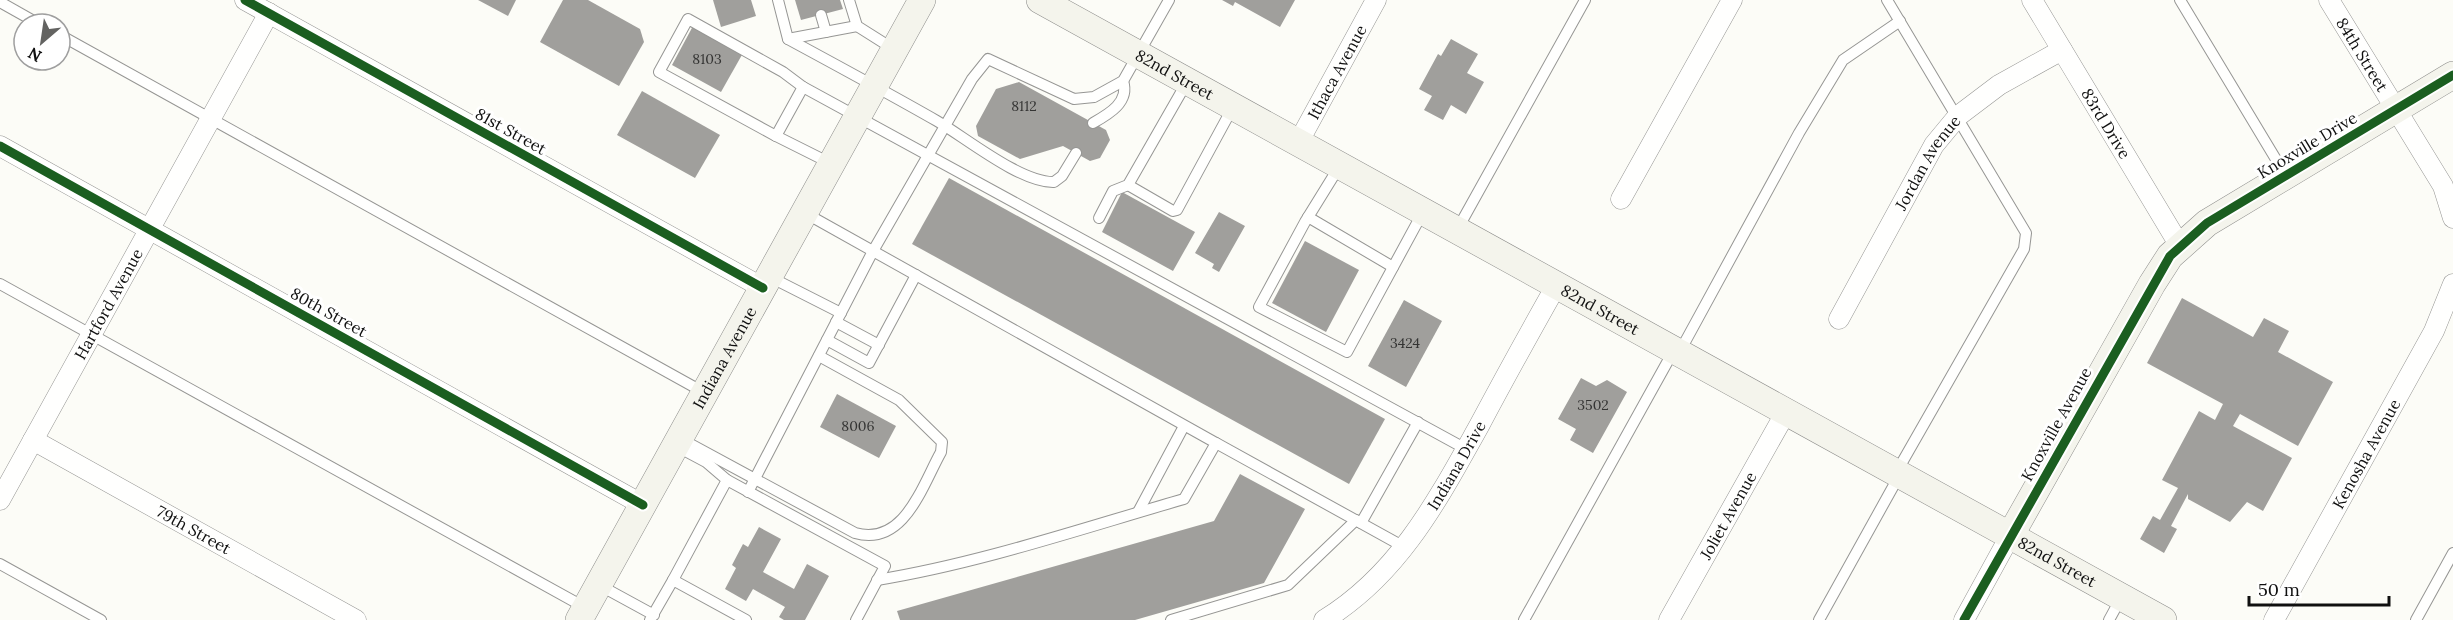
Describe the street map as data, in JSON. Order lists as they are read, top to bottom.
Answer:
{
  "streets": {
    "main road": [
      "82nd Street",
      "Knoxville Drive",
      "Indiana Avenue",
      "Knoxville Avenue"
    ],
    "street": [
      "84th Street",
      "Ithaca Avenue",
      "83rd Drive",
      "81st Street",
      "Jordan Avenue",
      "Hartford Avenue",
      "80th Street",
      "Kenosha Avenue",
      "Indiana Drive",
      "Joliet Avenue",
      "79th Street"
    ]
  },
  "crossings": [
    ["84th Street", "Knoxville Drive"],
    ["Ithaca Avenue", "82nd Street"],
    ["82nd Street", "Knoxville Avenue"],
    ["82nd Street", "Indiana Drive"],
    ["82nd Street", "Joliet Avenue"],
    ["83rd Drive", "Knoxville Drive"],
    ["83rd Drive", "Jordan Avenue"],
    ["83rd Drive", "Knoxville Avenue"],
    ["81st Street", "Hartford Avenue"],
    ["81st Street", "Indiana Avenue"],
    ["Knoxville Drive", "Knoxville Avenue"],
    ["Hartford Avenue", "80th Street"],
    ["Hartford Avenue", "79th Street"],
    ["80th Street", "Indiana Avenue"]
  ],
  "house_numbers": [
    "8103",
    "8112",
    "3424",
    "3502",
    "8006"
  ],
  "scale_bar": "50 m",
  "north": "bottom left"
}
